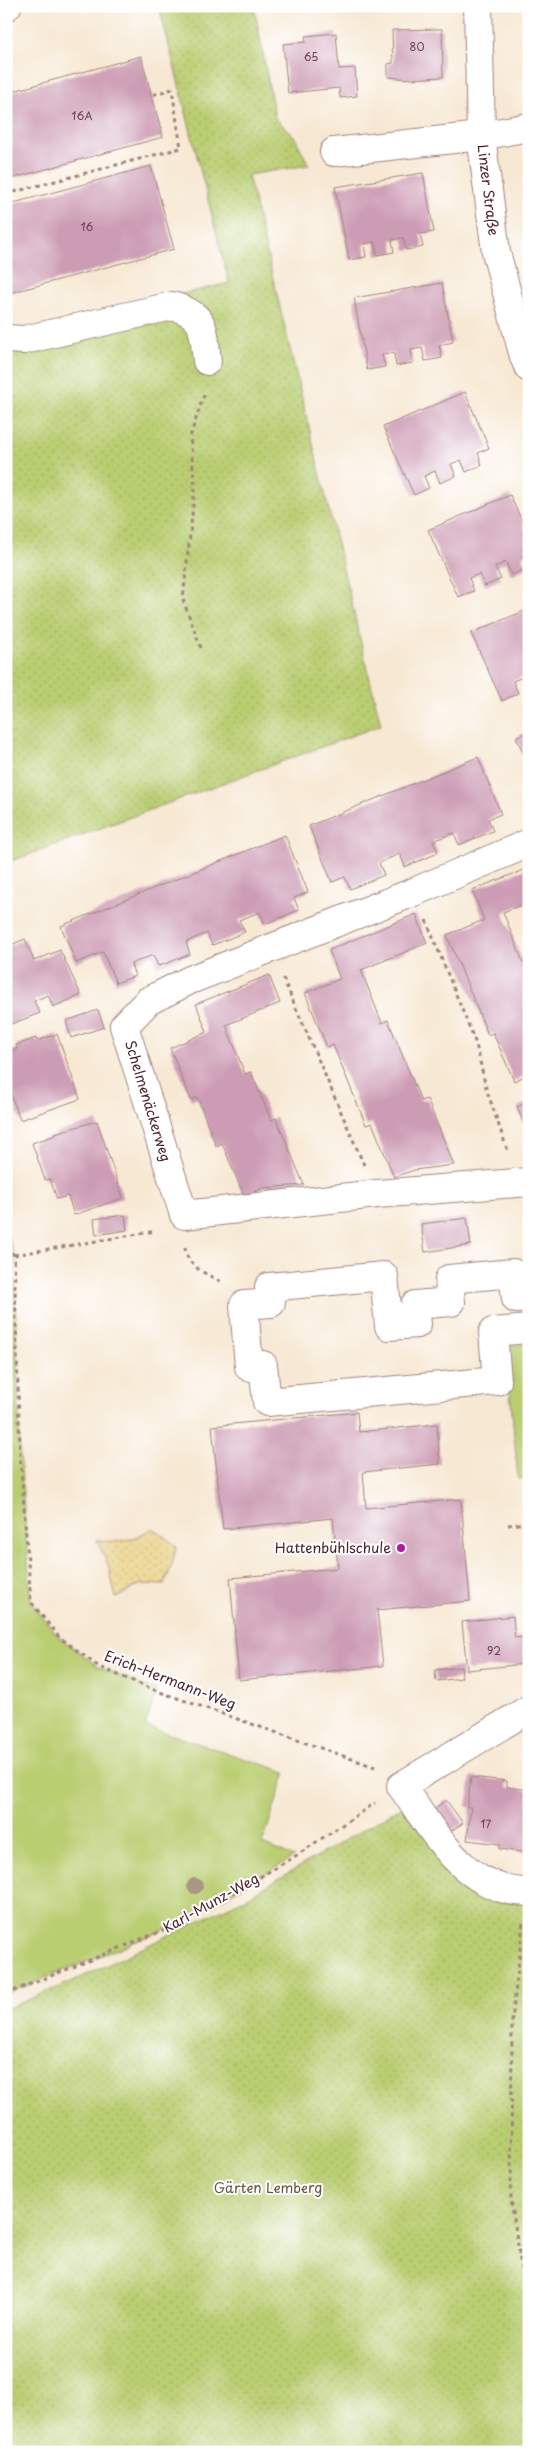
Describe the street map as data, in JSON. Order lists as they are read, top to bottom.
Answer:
{
  "streets": {
    "street": ["Linzer Straße", "Schelmenäckerweg"],
    "path": ["Erich-Hermann-Weg", "Karl-Munz-Weg"]
  },
  "crossings": [
    ["Erich-Hermann-Weg", "Karl-Munz-Weg"]
  ],
  "parks": ["Gärten Lemberg"],
  "places": ["Hattenbühlschule"],
  "house_numbers": [
    "80",
    "65",
    "16A",
    "16",
    "92",
    "17"
  ]
}
